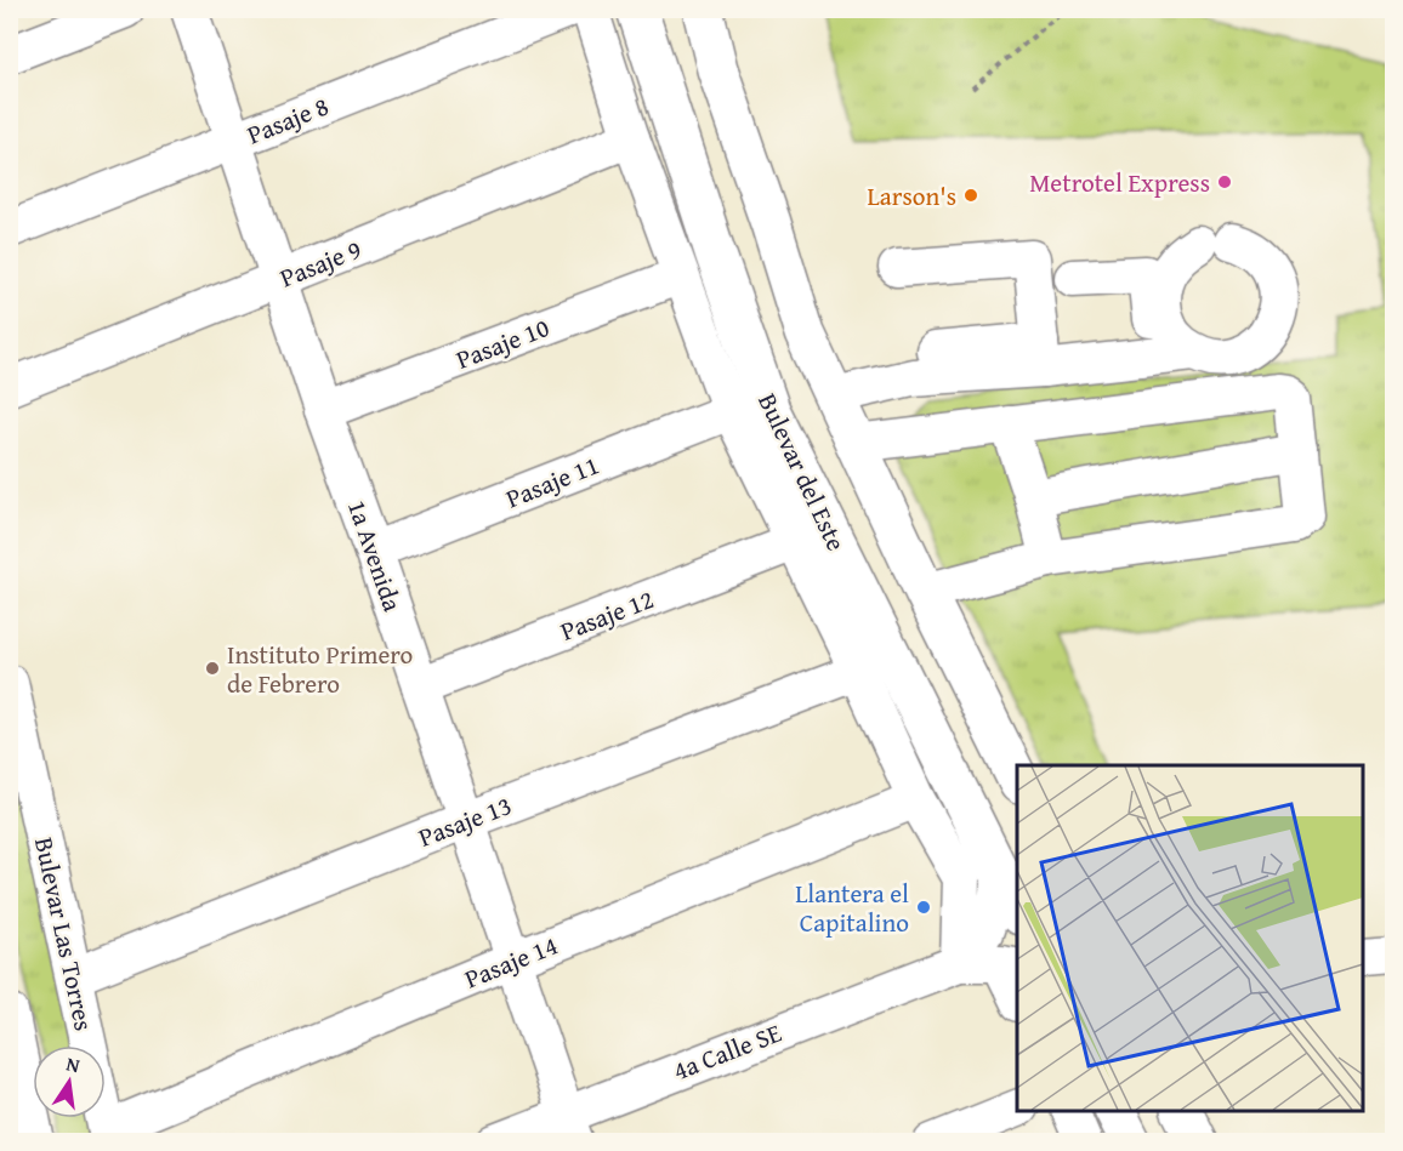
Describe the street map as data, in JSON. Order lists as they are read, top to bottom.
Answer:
{
  "streets": {
    "highway": ["Bulevar del Este"],
    "street": [
      "Pasaje 8",
      "Pasaje 9",
      "Pasaje 10",
      "Pasaje 11",
      "1a Avenida",
      "Pasaje 12",
      "Pasaje 13",
      "Bulevar Las Torres",
      "Pasaje 14",
      "4a Calle SE"
    ]
  },
  "crossings": [
    ["Pasaje 8", "1a Avenida"],
    ["Pasaje 9", "1a Avenida"],
    ["Pasaje 10", "1a Avenida"],
    ["Pasaje 11", "1a Avenida"],
    ["1a Avenida", "Pasaje 12"],
    ["1a Avenida", "Pasaje 13"],
    ["1a Avenida", "Pasaje 14"],
    ["1a Avenida", "4a Calle SE"],
    ["Pasaje 13", "Bulevar Las Torres"],
    ["Bulevar Las Torres", "Pasaje 14"]
  ],
  "places": [
    "Metrotel Express",
    "Larson's",
    "Instituto Primero de Febrero",
    "Llantera el Capitalino"
  ],
  "north": "top"
}
